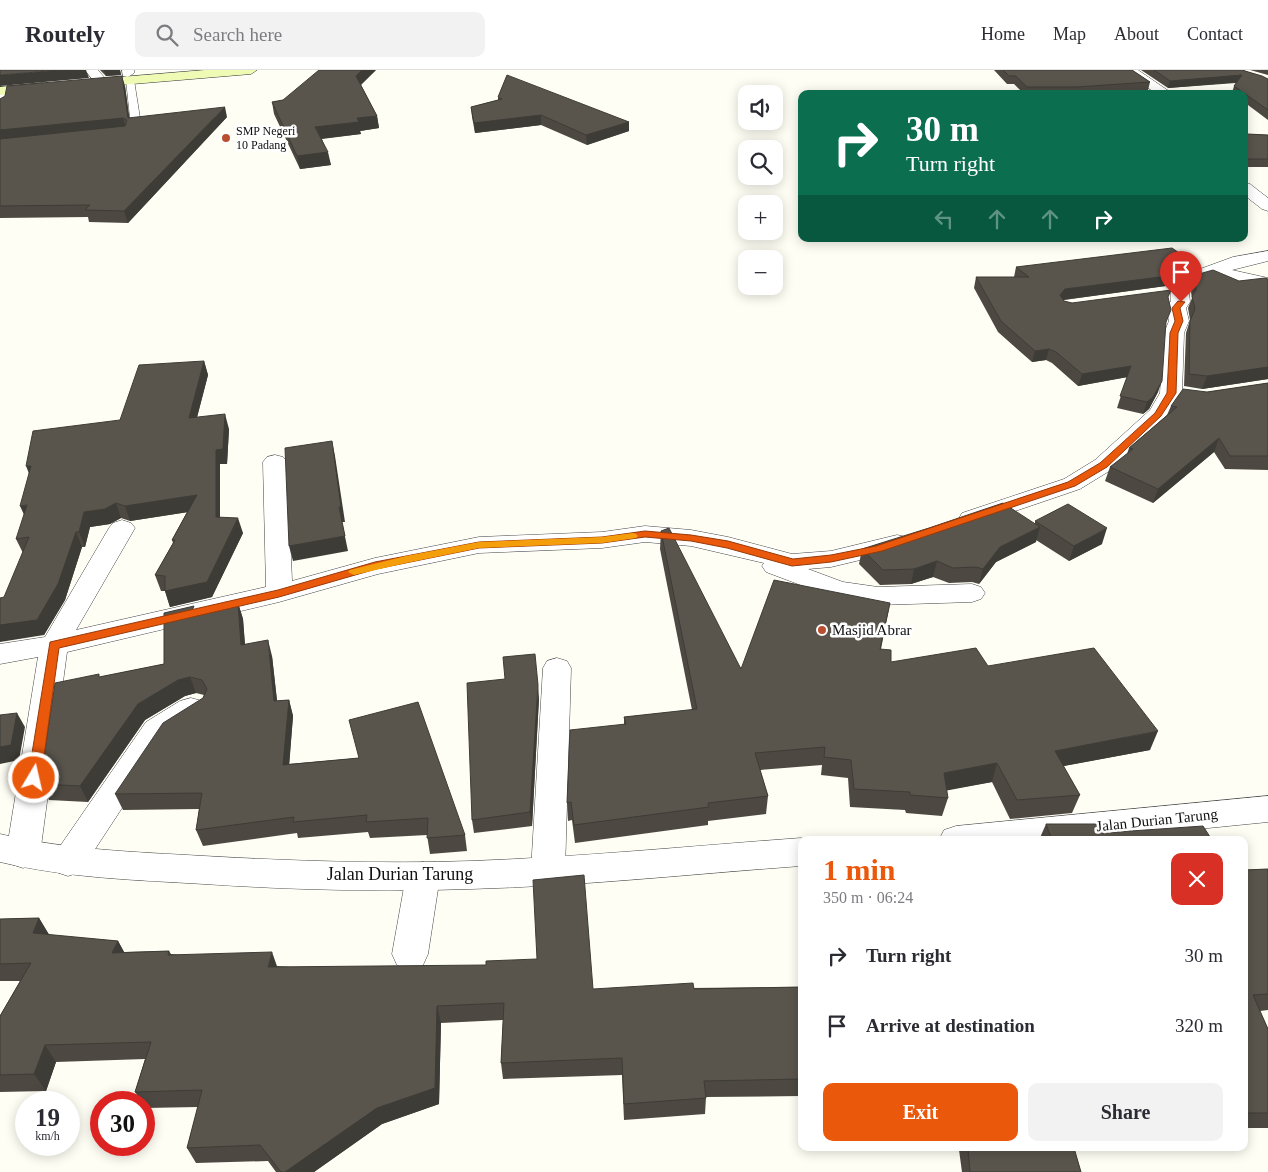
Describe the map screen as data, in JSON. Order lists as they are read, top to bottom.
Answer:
{
  "streets": {
    "street": ["Jalan Durian Tarung"]
  },
  "places": ["SMP Negeri 10 Padang", "Masjid Abrar"],
  "page": {
    "header": "Routely",
    "search": "Search here",
    "nav": [
      "Home",
      "Map",
      "About",
      "Contact"
    ],
    "map_buttons": ["+", "−"],
    "turn": ["30 m", "Turn right"],
    "heading": ["1 min", "350 m · 06:24"],
    "list": [
      {
        "name": "Turn right",
        "value": "30 m"
      },
      {
        "name": "Arrive at destination",
        "value": "320 m"
      }
    ],
    "buttons": ["Exit", "Share"],
    "speed": "19 km/h",
    "limit": "30"
  }
}
